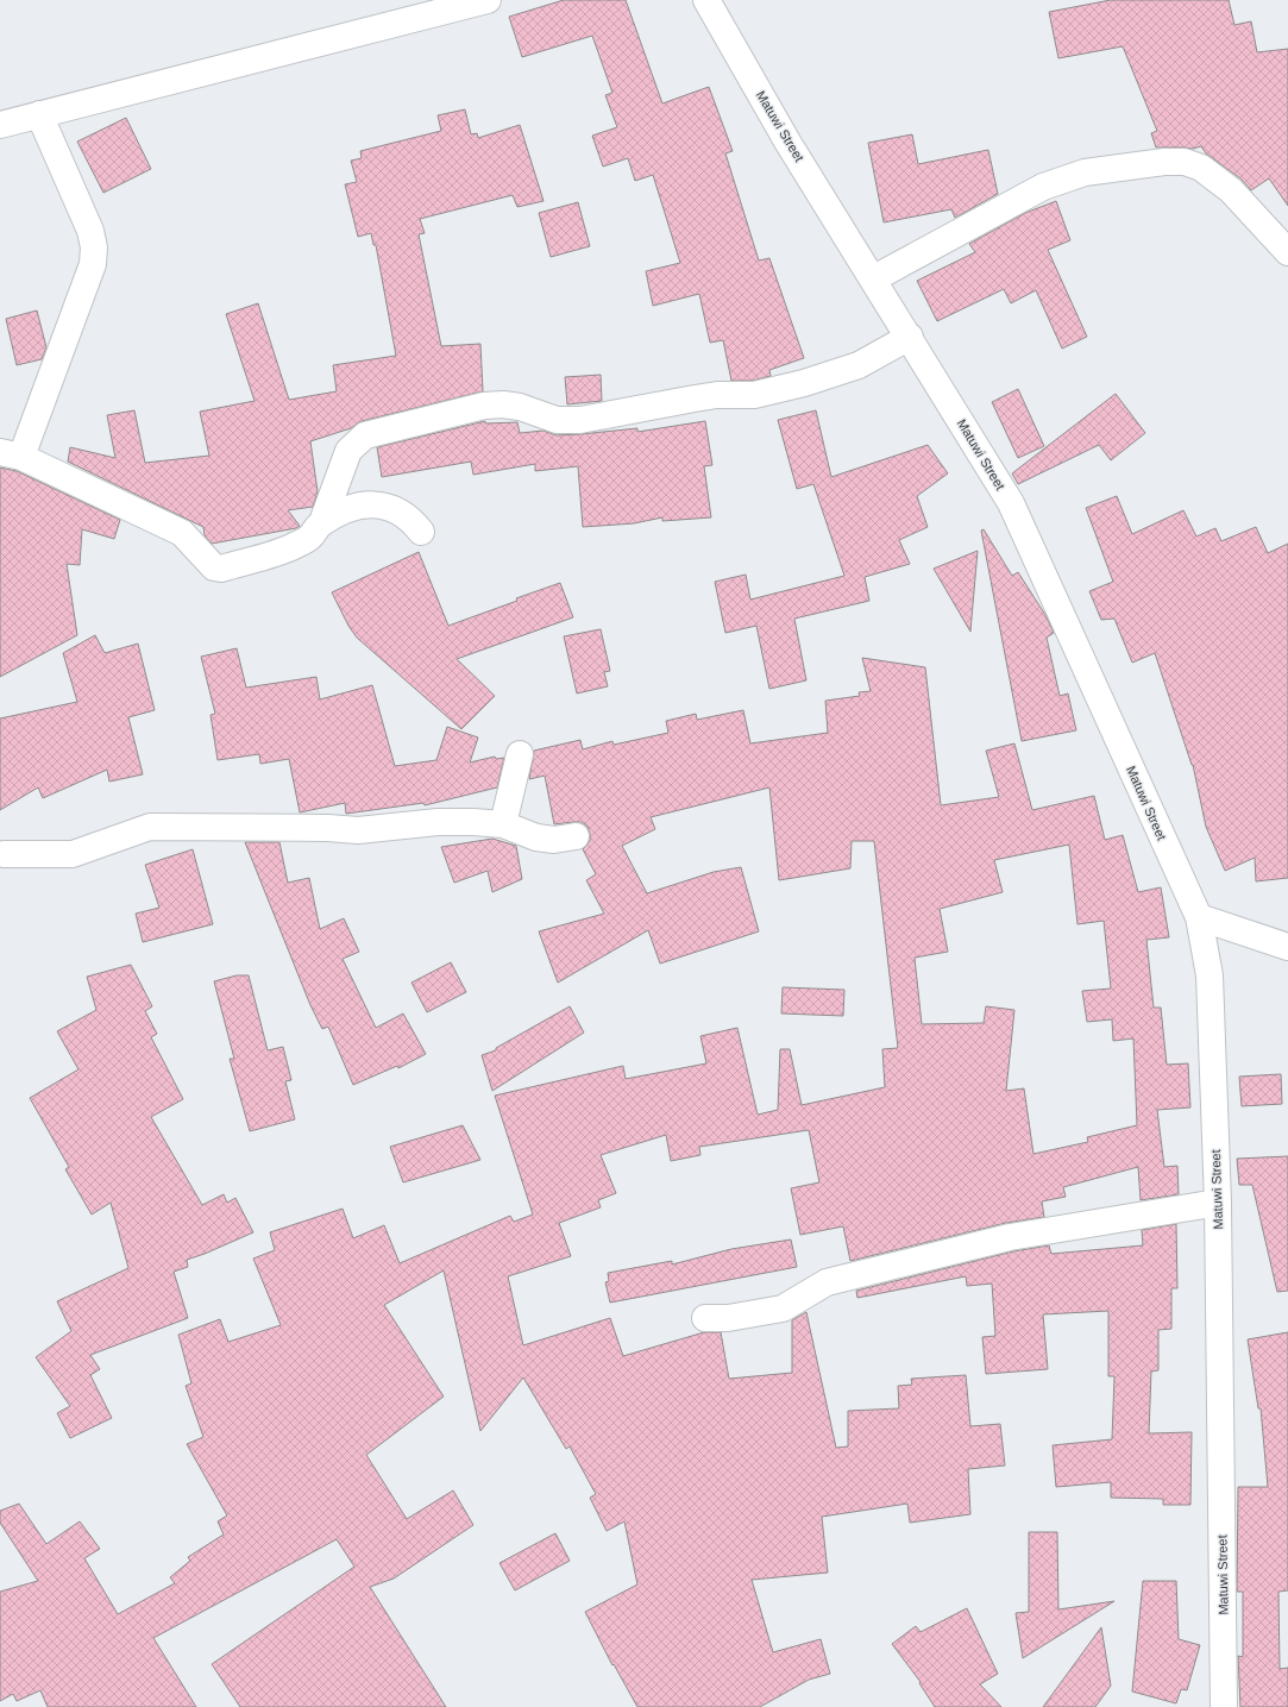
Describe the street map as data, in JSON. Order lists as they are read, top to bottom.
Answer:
{
  "streets": {
    "street": ["Matuwi Street"]
  }
}
